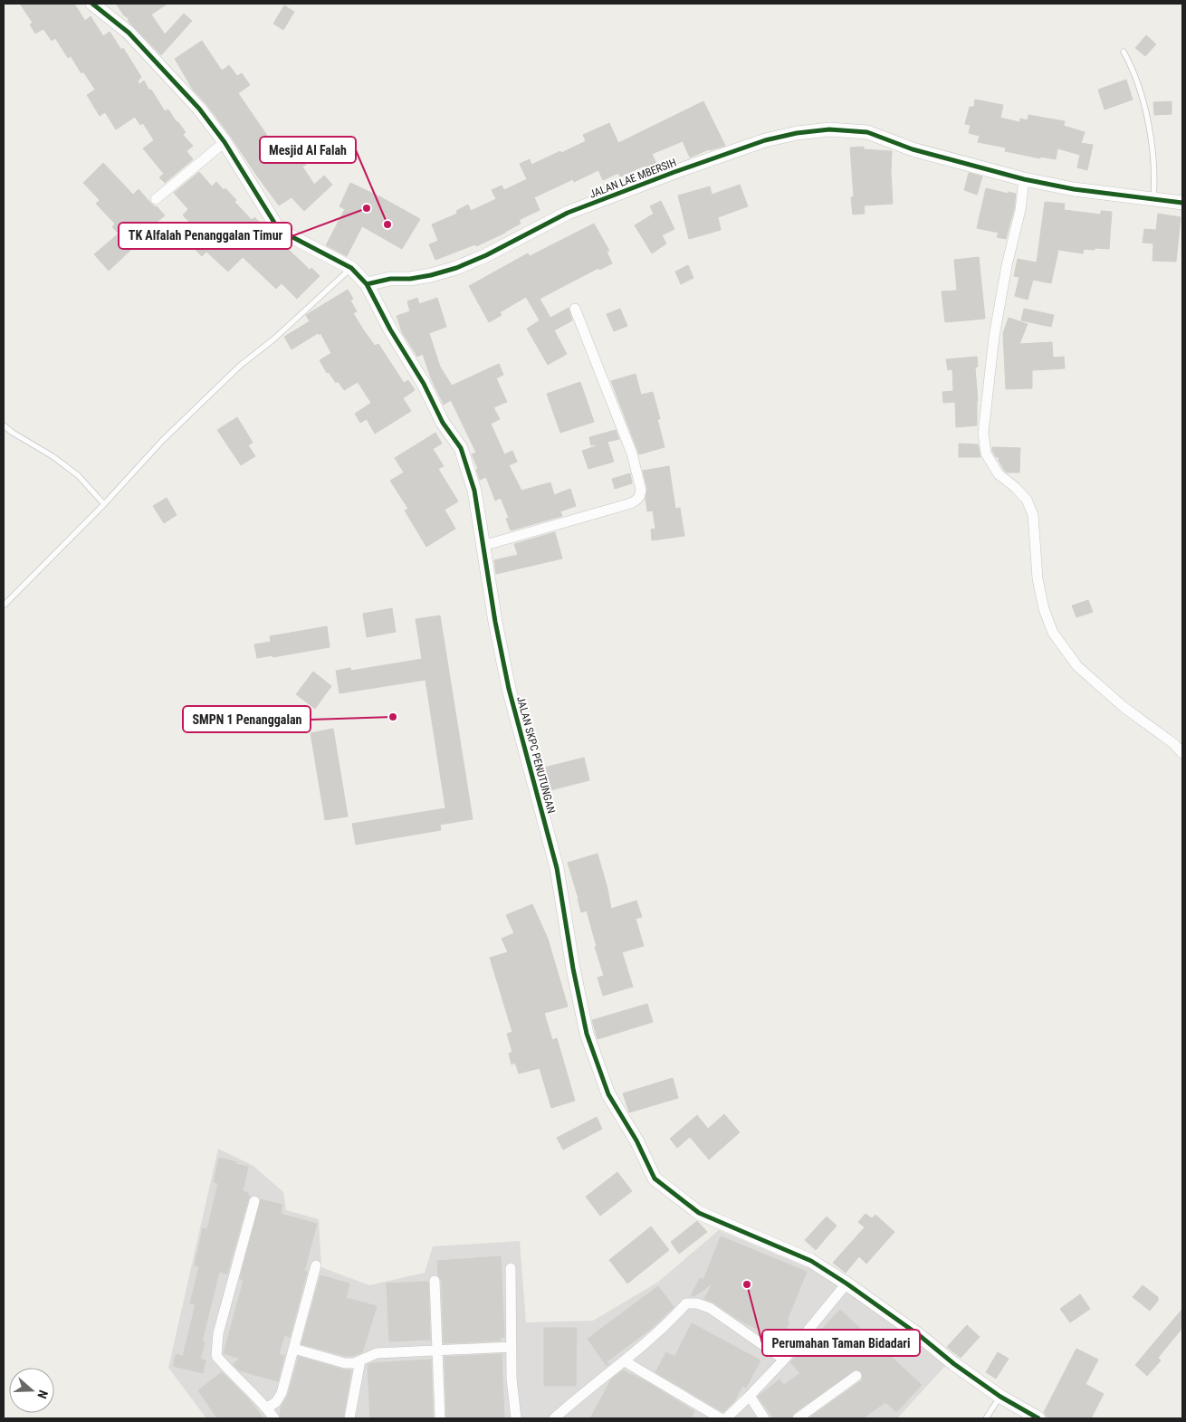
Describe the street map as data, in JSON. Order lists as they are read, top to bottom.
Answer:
{
  "streets": {
    "street": ["JALAN LAE MBERSIH", "JALAN SKPC PENUTUNGAN"]
  },
  "crossings": [
    ["JALAN LAE MBERSIH", "JALAN SKPC PENUTUNGAN"]
  ],
  "places": [
    "TK Alfalah Penanggalan Timur",
    "Mesjid Al Falah",
    "SMPN 1 Penanggalan",
    "Perumahan Taman Bidadari"
  ],
  "north": "right"
}
